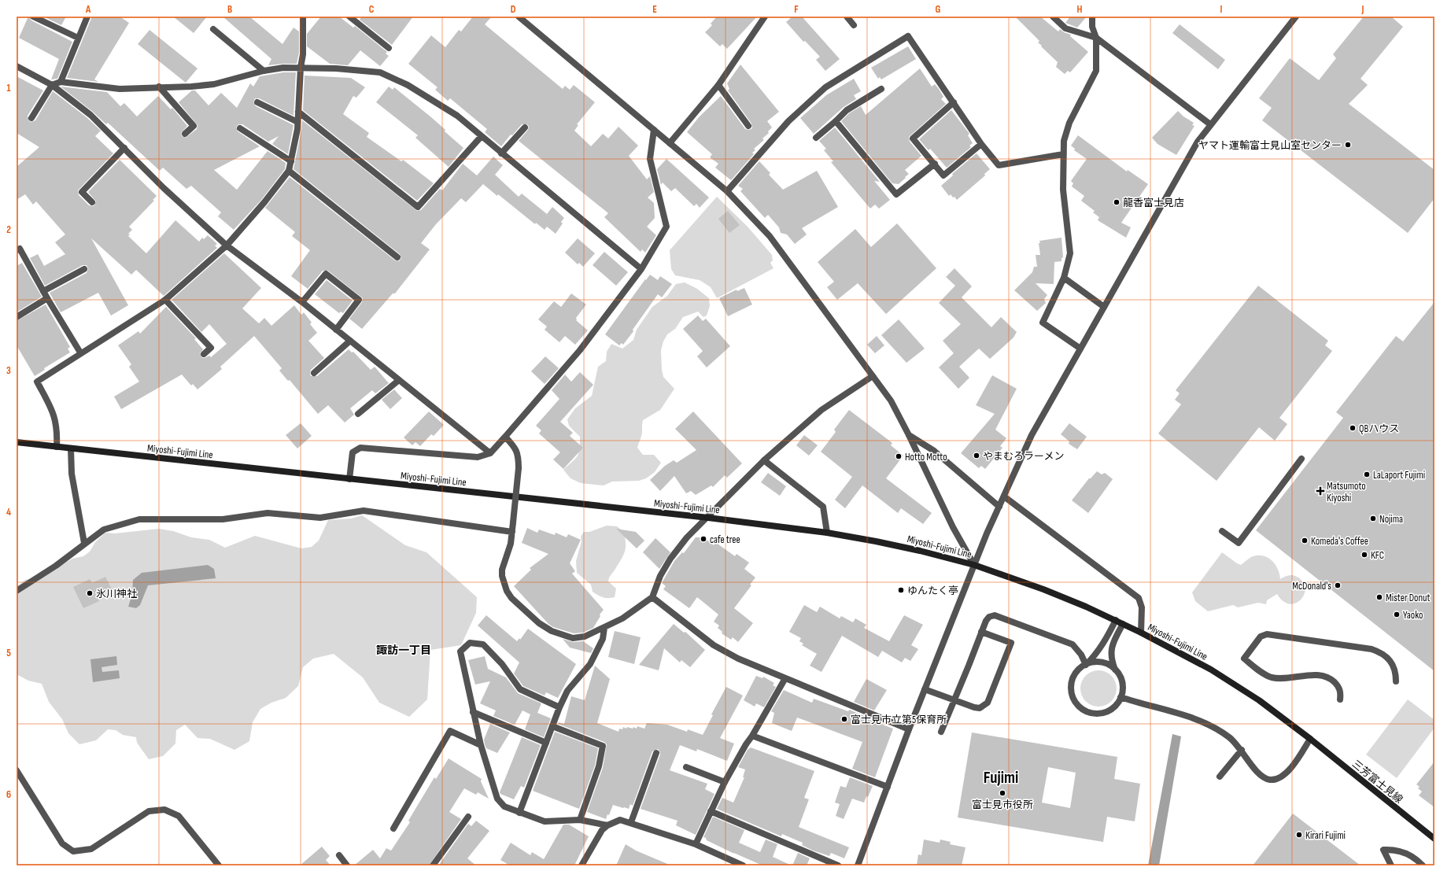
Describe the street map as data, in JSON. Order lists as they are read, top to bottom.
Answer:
{
  "streets": {
    "main road": ["Miyoshi-Fujimi Line", "三芳富士見線"]
  },
  "crossings": [
    ["Miyoshi-Fujimi Line", "三芳富士見線"]
  ],
  "districts": ["諏訪一丁目", "Fujimi"],
  "places": {
    "other": [
      "ヤマト運輸富士見山室センター",
      "龍香富士見店",
      "QBハウス",
      "やまむろラーメン",
      "Hotto Motto",
      "LaLaport Fujimi",
      "Nojima",
      "cafe tree",
      "Komeda's Coffee",
      "KFC",
      "McDonald's",
      "ゆんたく亭",
      "氷川神社",
      "Mister Donut",
      "Yaoko",
      "富士見市立第5保育所",
      "富士見市役所",
      "Kirari Fujimi"
    ],
    "health": ["Matsumoto Kiyoshi"]
  },
  "grid": {
    "columns": [
      "A",
      "B",
      "C",
      "D",
      "E",
      "F",
      "G",
      "H",
      "I",
      "J"
    ],
    "rows": [
      "1",
      "2",
      "3",
      "4",
      "5",
      "6"
    ]
  }
}
